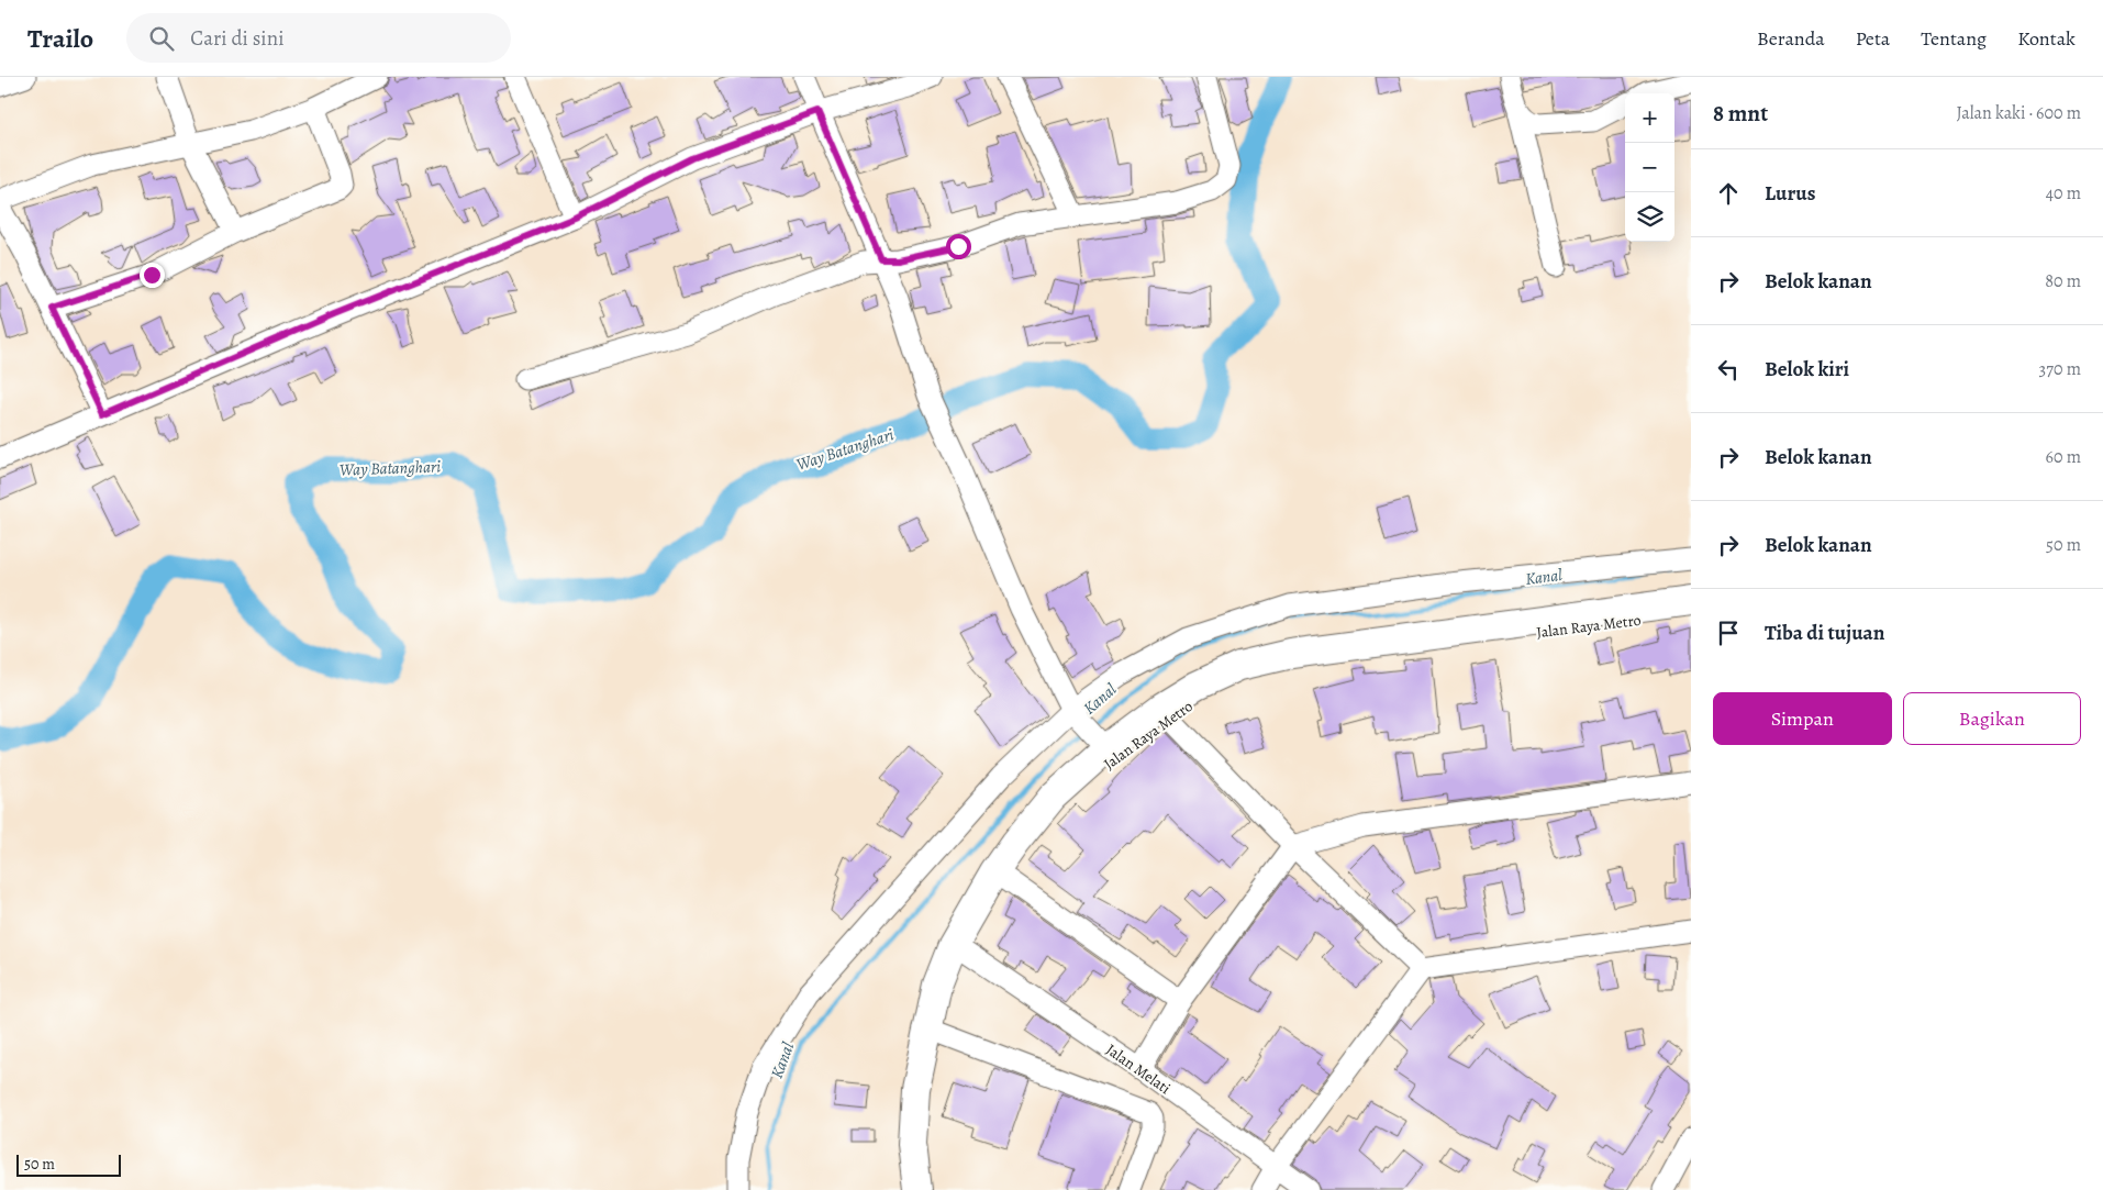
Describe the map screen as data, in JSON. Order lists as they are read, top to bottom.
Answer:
{
  "streets": {
    "highway": ["Jalan Raya Metro"],
    "street": ["Jalan Melati"]
  },
  "crossings": [
    ["Jalan Raya Metro", "Jalan Melati"]
  ],
  "water": ["Way Batanghari", "Kanal"],
  "scale_bar": "50 m",
  "page": {
    "header": "Trailo",
    "search": "Cari di sini",
    "nav": [
      "Beranda",
      "Peta",
      "Tentang",
      "Kontak"
    ],
    "heading": ["8 mnt", "Jalan kaki · 600 m"],
    "map_buttons": ["+", "−"],
    "list": [
      ["Lurus", "40 m"],
      ["Belok kanan", "80 m"],
      ["Belok kiri", "370 m"],
      ["Belok kanan", "60 m"],
      ["Belok kanan", "50 m"],
      "Tiba di tujuan"
    ],
    "buttons": ["Simpan", "Bagikan"],
    "scale": "50 m"
  }
}
